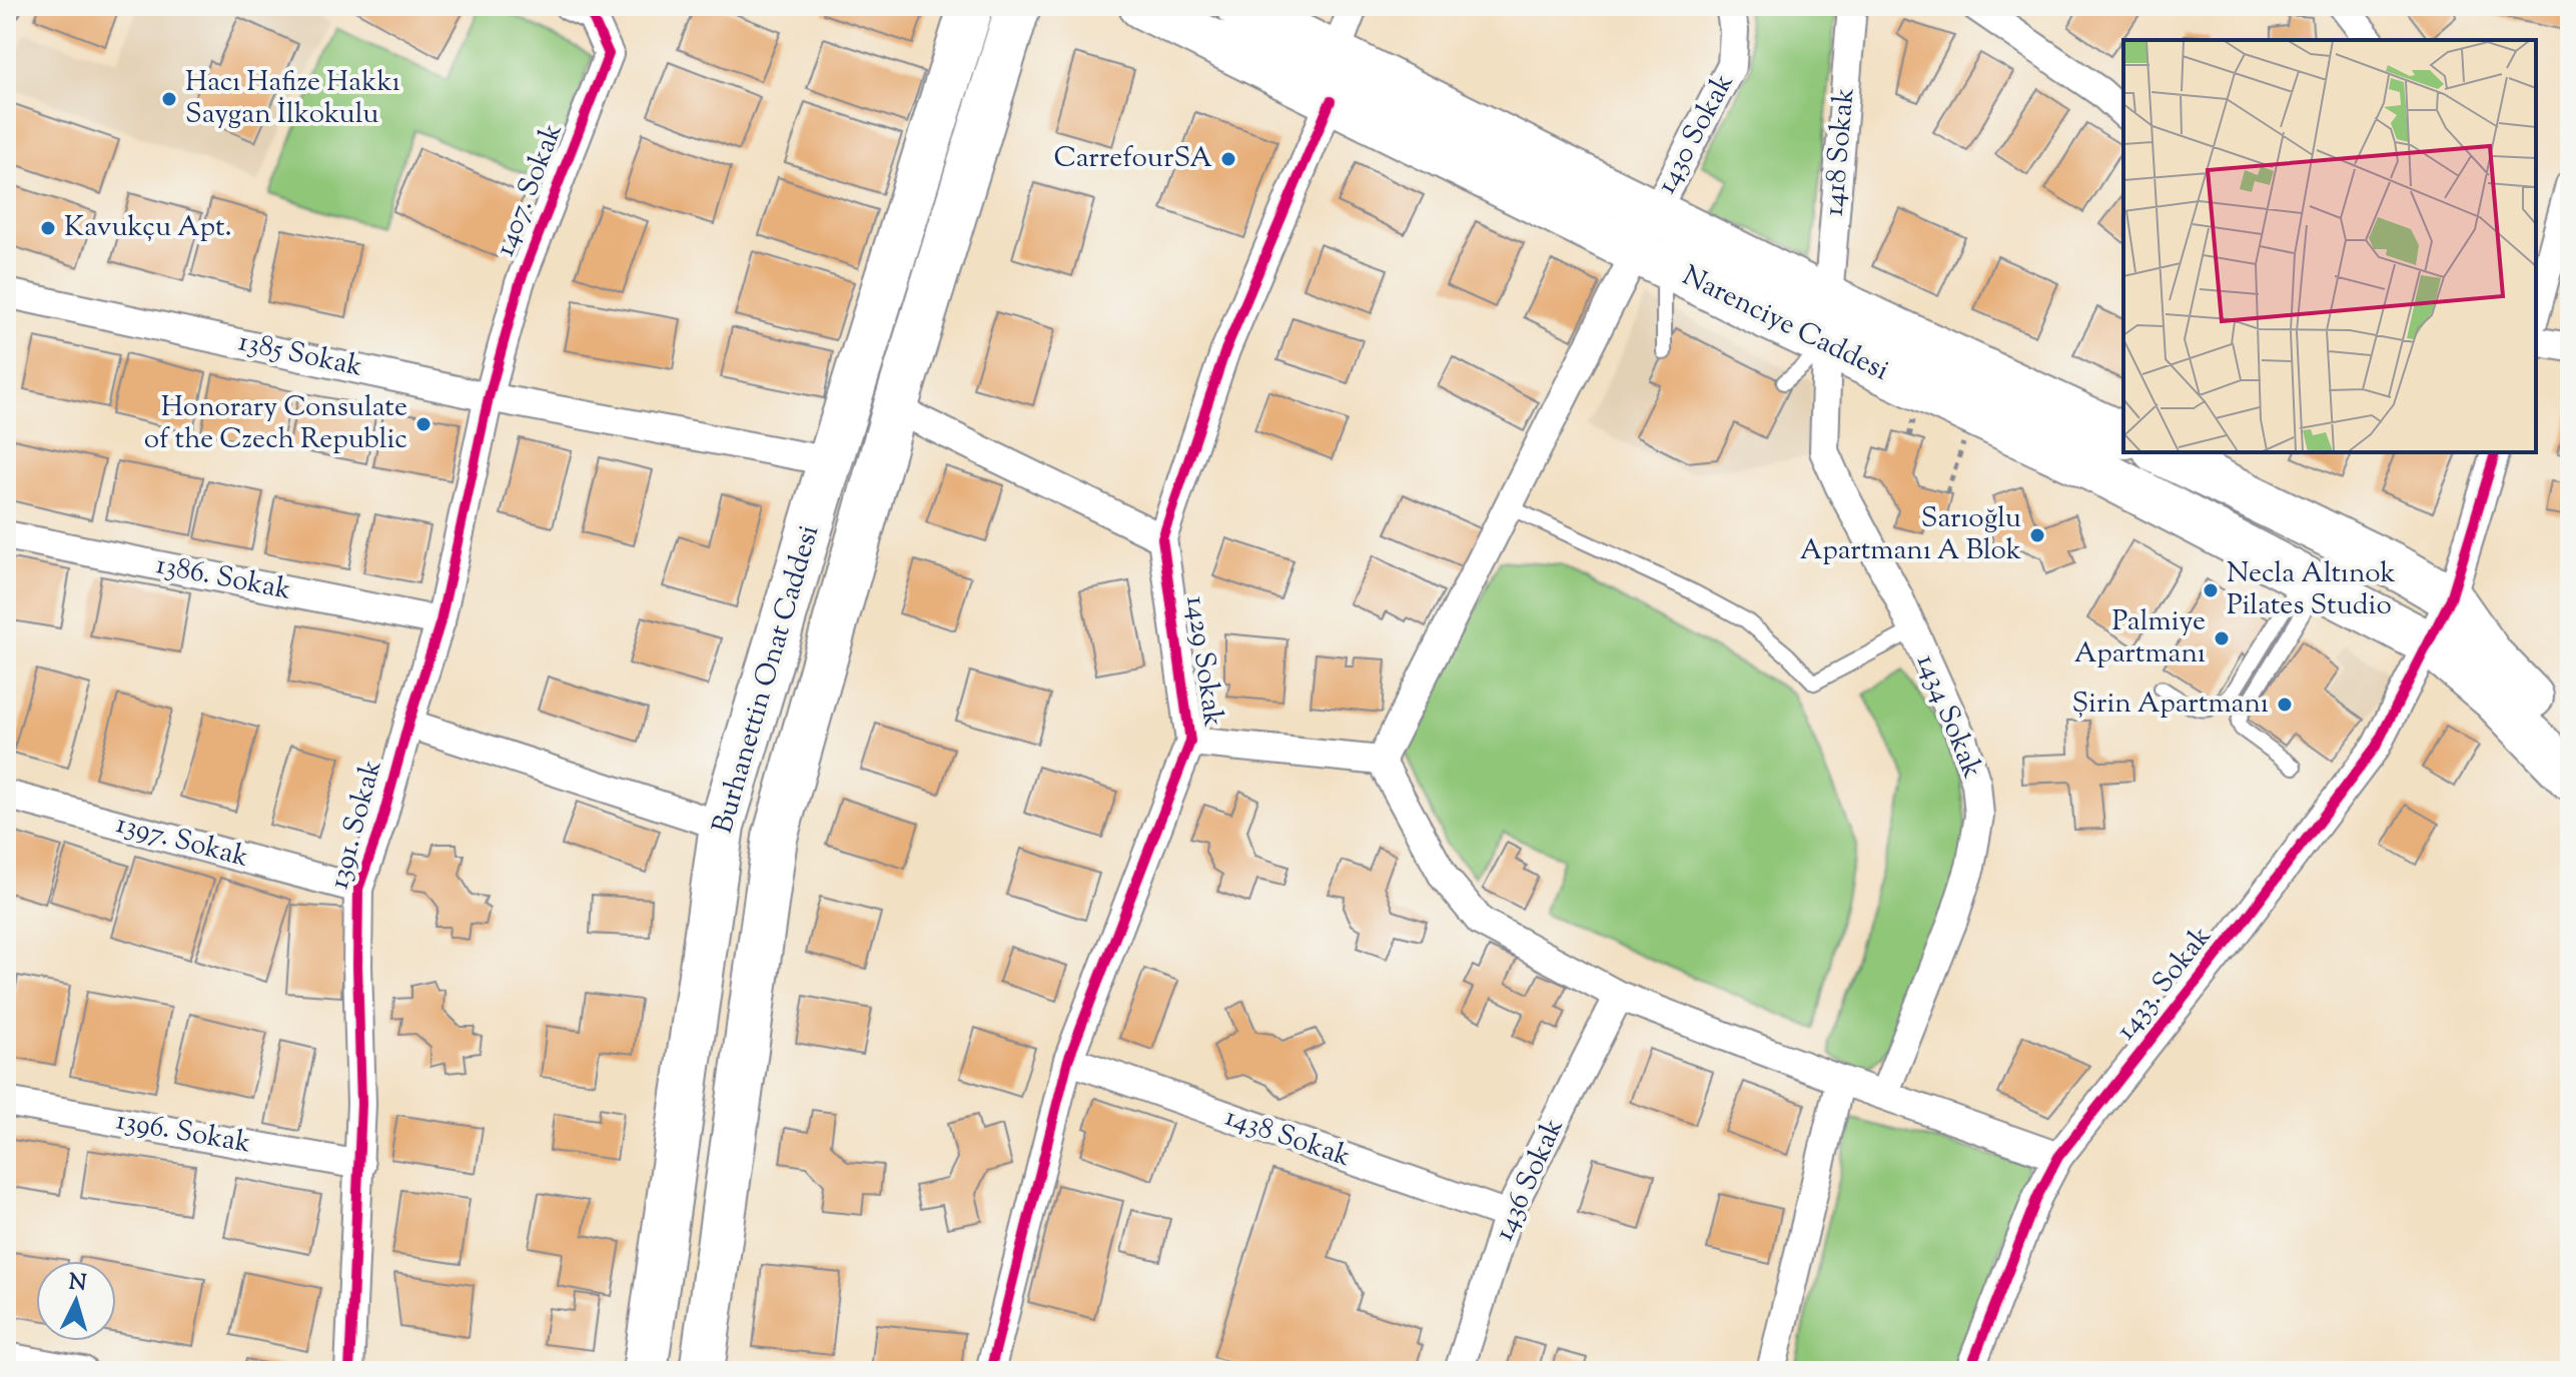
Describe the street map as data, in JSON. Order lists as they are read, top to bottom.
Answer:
{
  "streets": {
    "main road": ["Narenciye Caddesi", "Burhanettin Onat Caddesi"],
    "street": [
      "1430 Sokak",
      "1418 Sokak",
      "1407. Sokak",
      "1385 Sokak",
      "1386. Sokak",
      "1429 Sokak",
      "1434 Sokak",
      "1391. Sokak",
      "1397. Sokak",
      "1433. Sokak",
      "1396. Sokak",
      "1438 Sokak",
      "1436 Sokak"
    ]
  },
  "crossings": [
    ["1430 Sokak", "Narenciye Caddesi"],
    ["1418 Sokak", "Narenciye Caddesi"],
    ["1407. Sokak", "1385 Sokak"],
    ["1407. Sokak", "1391. Sokak"],
    ["Narenciye Caddesi", "1429 Sokak"],
    ["Narenciye Caddesi", "1434 Sokak"],
    ["Narenciye Caddesi", "1433. Sokak"],
    ["1385 Sokak", "Burhanettin Onat Caddesi"],
    ["1385 Sokak", "1391. Sokak"],
    ["1386. Sokak", "1391. Sokak"],
    ["1429 Sokak", "1438 Sokak"],
    ["1391. Sokak", "1397. Sokak"],
    ["1391. Sokak", "1396. Sokak"],
    ["1438 Sokak", "1436 Sokak"]
  ],
  "places": [
    "Hacı Hafize Hakkı Saygan İlkokulu",
    "CarrefourSA",
    "Kavukçu Apt.",
    "Honorary Consulate of the Czech Republic",
    "Sarıoğlu Apartmanı A Blok",
    "Necla Altınok Pilates Studio",
    "Palmiye Apartmanı",
    "Şirin Apartmanı"
  ],
  "north": "top"
}
